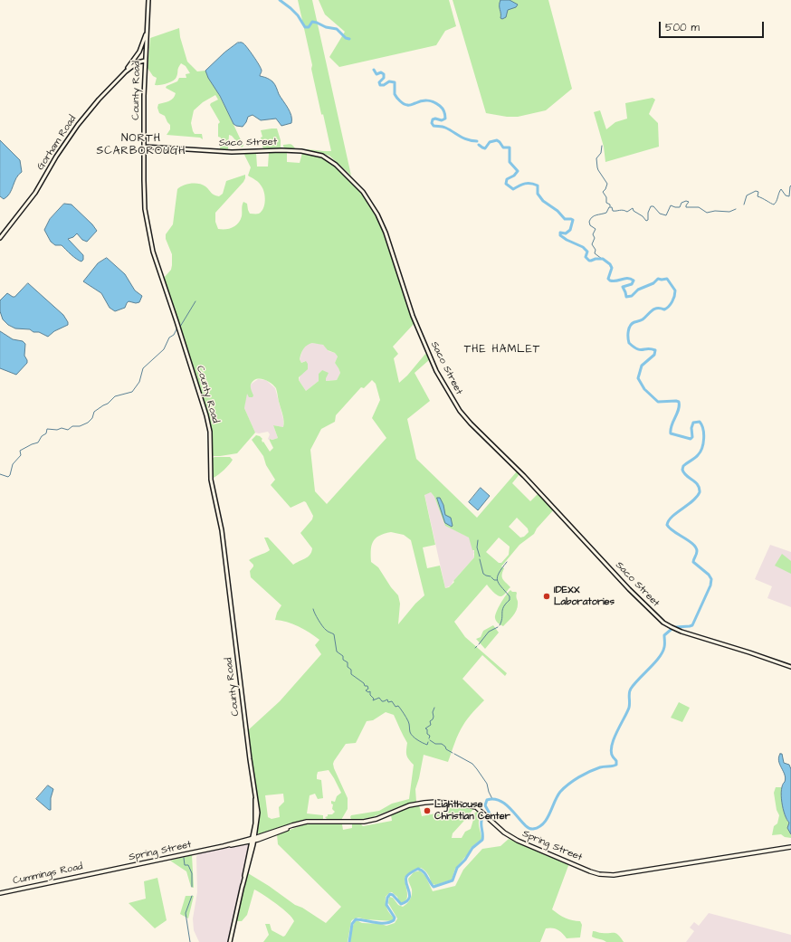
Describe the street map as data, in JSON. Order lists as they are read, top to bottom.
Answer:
{
  "streets": {
    "main road": [
      "County Road",
      "Gorham Road",
      "Saco Street",
      "Spring Street",
      "Cummings Road"
    ]
  },
  "crossings": [
    ["County Road", "Gorham Road"],
    ["County Road", "Saco Street"],
    ["County Road", "Spring Street"],
    ["Spring Street", "Cummings Road"]
  ],
  "districts": ["NORTH SCARBOROUGH", "THE HAMLET"],
  "places": ["IDEXX Laboratories", "Lighthouse Christian Center"],
  "scale_bar": "500 m"
}
